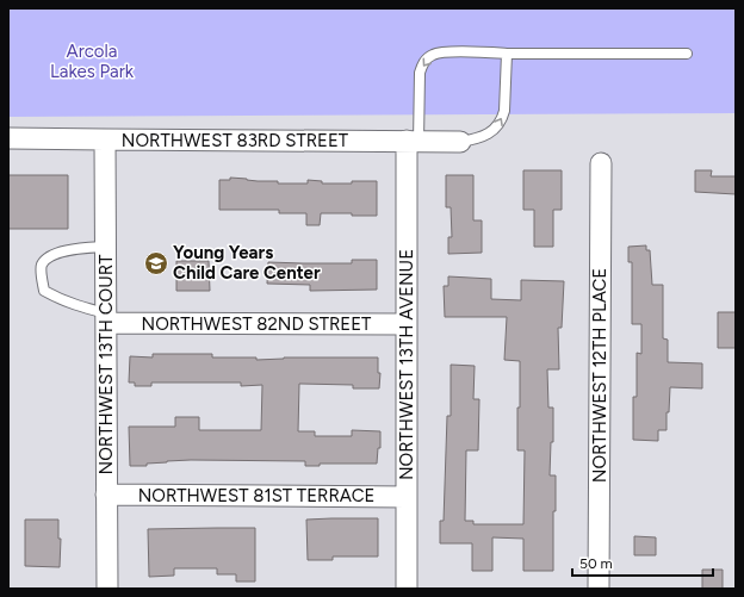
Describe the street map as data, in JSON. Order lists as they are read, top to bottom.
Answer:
{
  "streets": {
    "street": [
      "NORTHWEST 83RD STREET",
      "NORTHWEST 82ND STREET",
      "NORTHWEST 13TH COURT",
      "NORTHWEST 13TH AVENUE",
      "NORTHWEST 12TH PLACE",
      "NORTHWEST 81ST TERRACE"
    ]
  },
  "crossings": [
    ["NORTHWEST 83RD STREET", "NORTHWEST 13TH COURT"],
    ["NORTHWEST 83RD STREET", "NORTHWEST 13TH AVENUE"],
    ["NORTHWEST 82ND STREET", "NORTHWEST 13TH COURT"],
    ["NORTHWEST 82ND STREET", "NORTHWEST 13TH AVENUE"],
    ["NORTHWEST 13TH COURT", "NORTHWEST 81ST TERRACE"],
    ["NORTHWEST 13TH AVENUE", "NORTHWEST 81ST TERRACE"]
  ],
  "parks": ["Arcola Lakes Park"],
  "places": {
    "school or university": ["Young Years Child Care Center"]
  },
  "scale_bar": "50 m"
}
